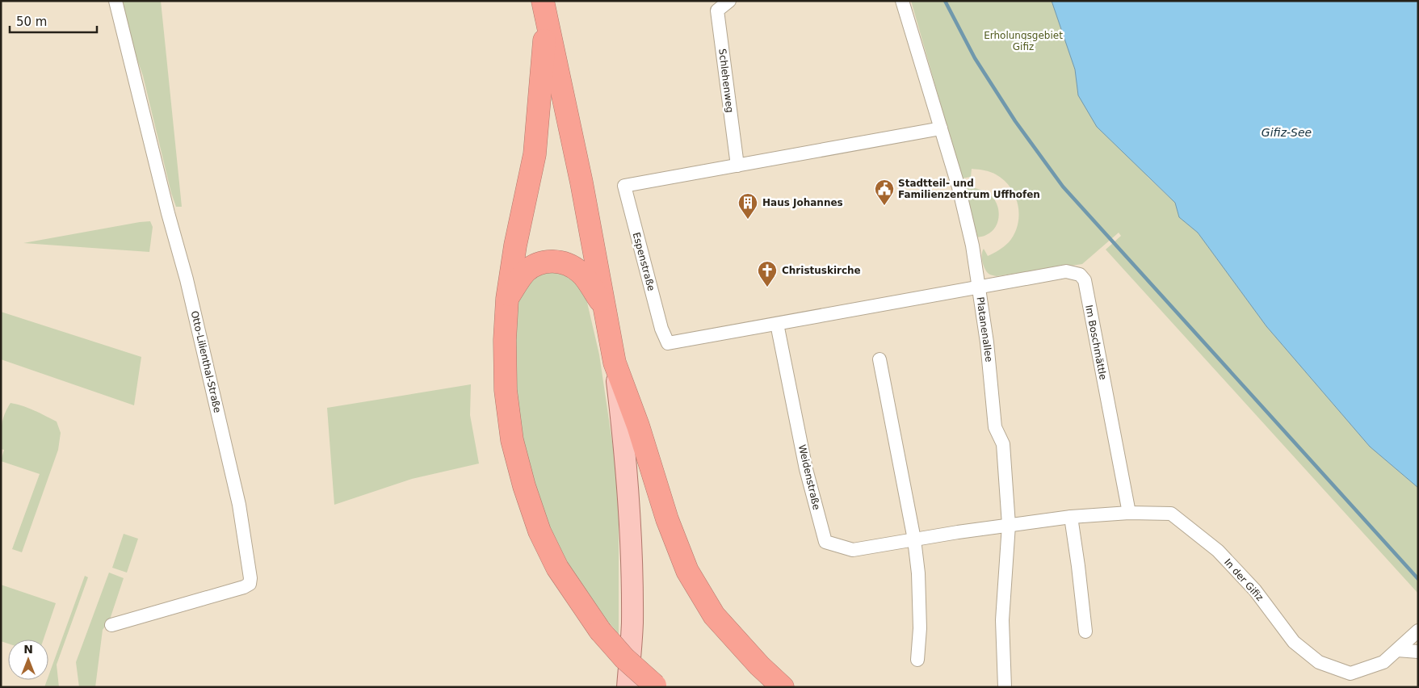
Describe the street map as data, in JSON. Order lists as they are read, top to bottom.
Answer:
{
  "streets": {
    "street": [
      "Schlehenweg",
      "Espenstraße",
      "Platanenallee",
      "Im Boschmättle",
      "Otto-Lilienthal-Straße",
      "Weidenstraße",
      "In der Gifiz"
    ]
  },
  "crossings": [
    ["Schlehenweg", "Espenstraße"],
    ["Espenstraße", "Platanenallee"],
    ["Espenstraße", "Im Boschmättle"],
    ["Espenstraße", "Weidenstraße"],
    ["Platanenallee", "Im Boschmättle"],
    ["Platanenallee", "Weidenstraße"],
    ["Platanenallee", "In der Gifiz"],
    ["Im Boschmättle", "In der Gifiz"],
    ["Weidenstraße", "In der Gifiz"]
  ],
  "water": ["Gifiz-See"],
  "parks": ["Erholungsgebiet Gifiz"],
  "places": {
    "public building": ["Stadtteil- und Familienzentrum Uffhofen"],
    "building": ["Haus Johannes"],
    "church": ["Christuskirche"]
  },
  "scale_bar": "50 m",
  "north": "top"
}
